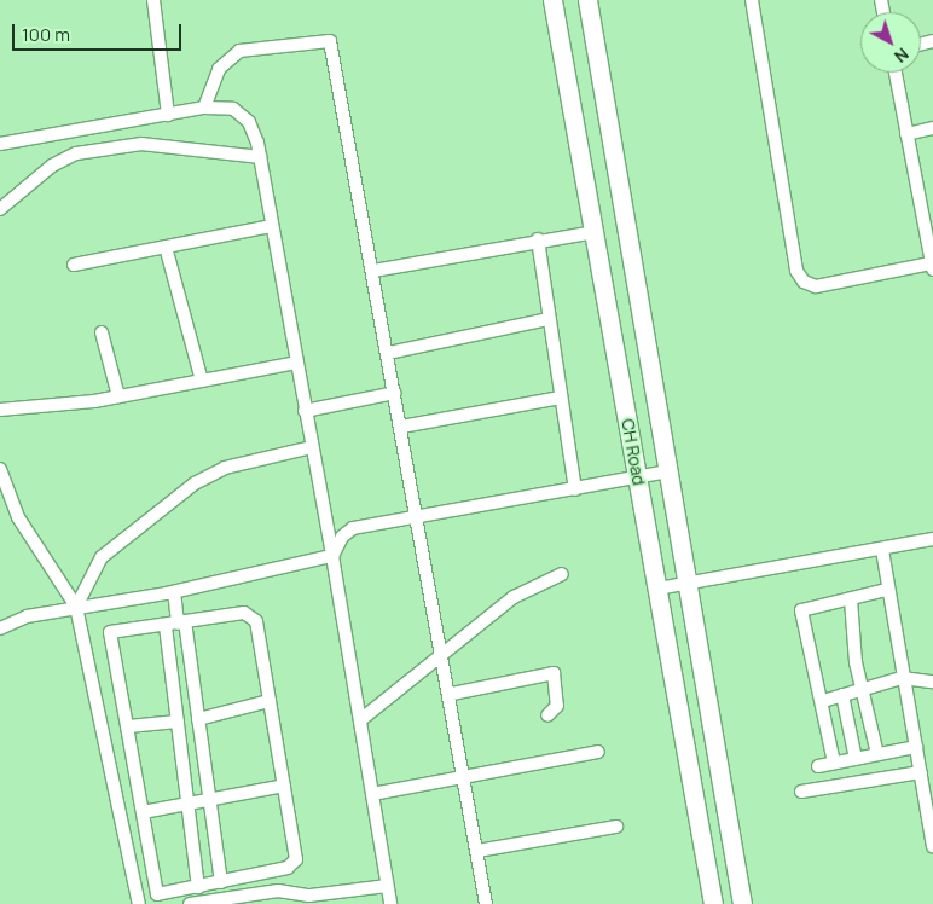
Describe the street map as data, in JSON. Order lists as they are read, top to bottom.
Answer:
{
  "streets": {
    "street": ["CH Road"]
  },
  "scale_bar": "100 m",
  "north": "bottom right"
}
